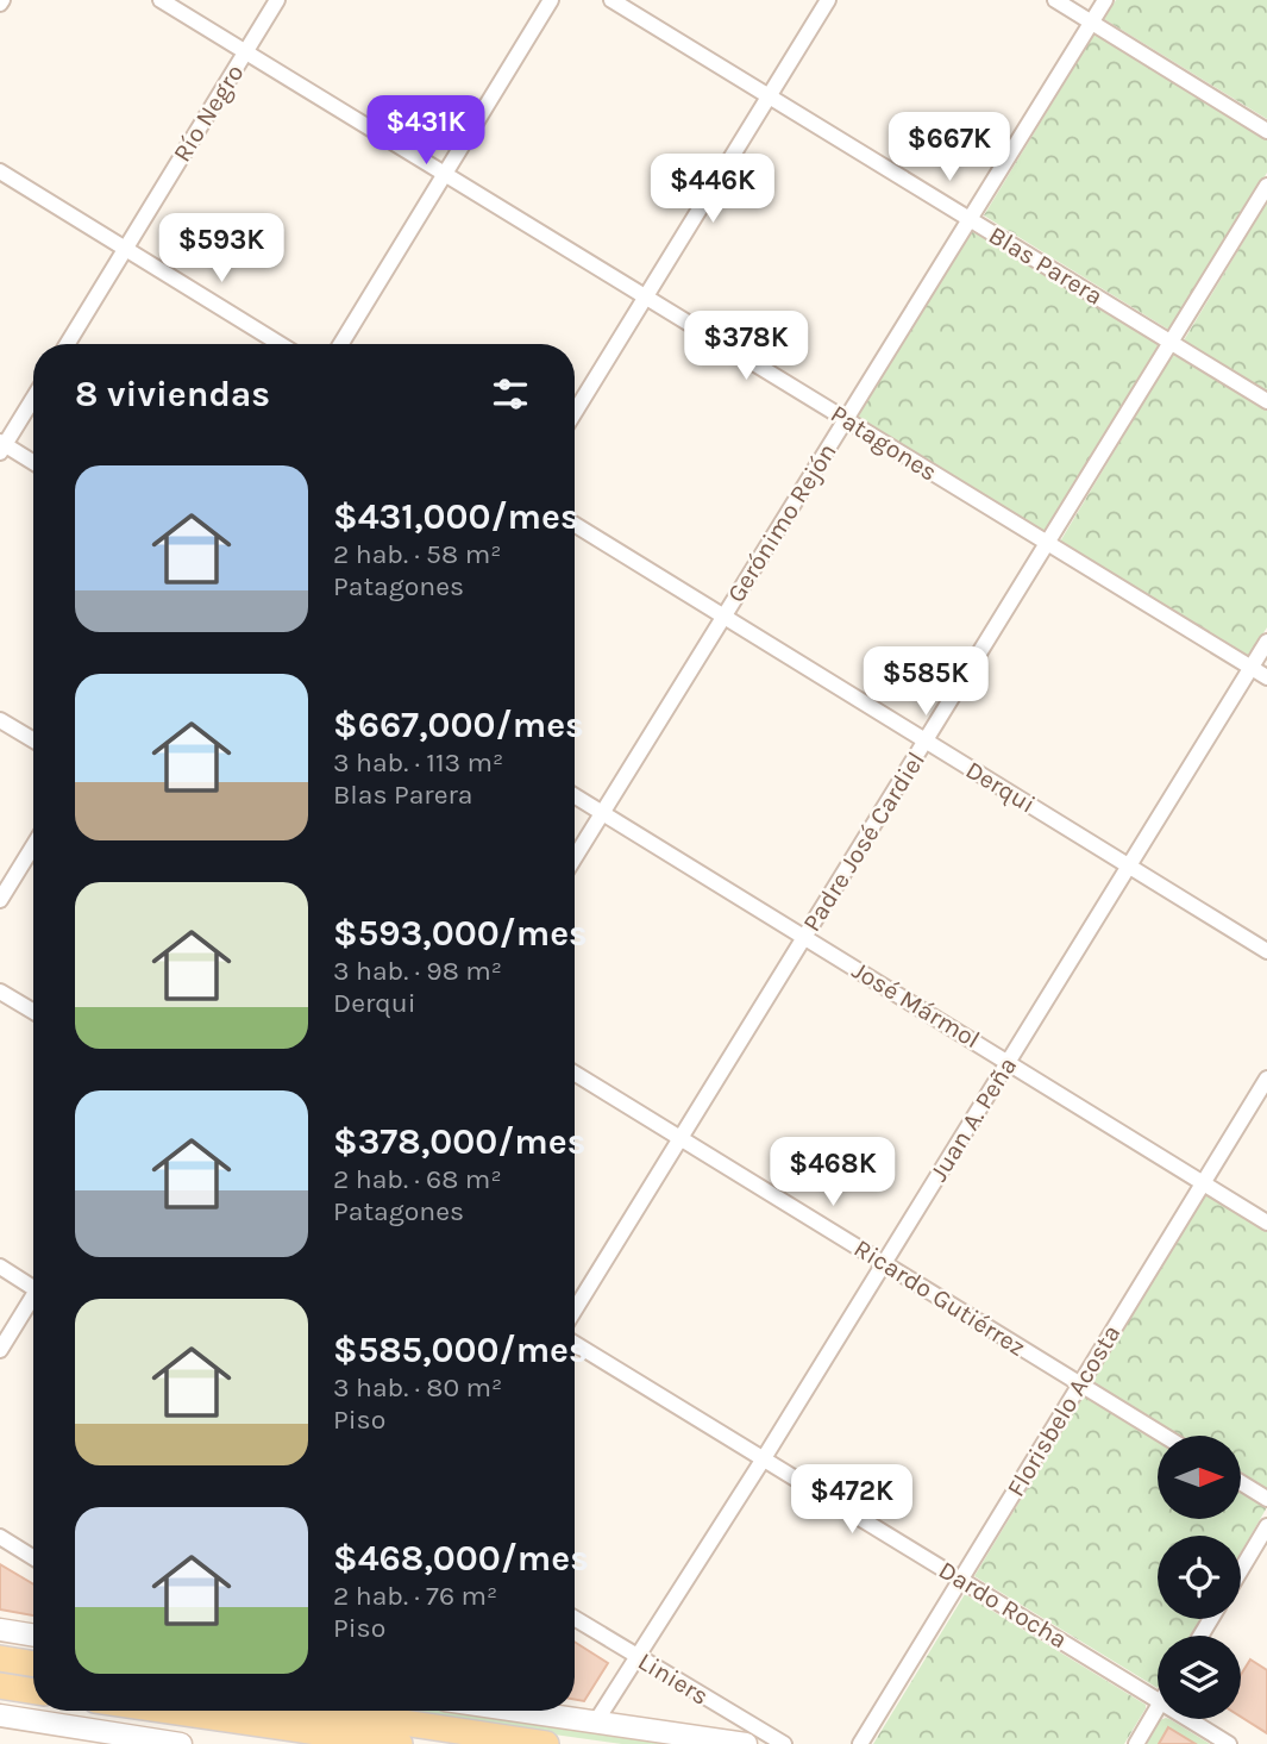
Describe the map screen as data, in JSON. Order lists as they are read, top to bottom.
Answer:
{
  "streets": {
    "street": [
      "Río Negro",
      "Blas Parera",
      "Patagones",
      "Gerónimo Rejón",
      "Derqui",
      "Padre José Cardiel",
      "José Mármol",
      "Juan A. Peña",
      "Ricardo Gutiérrez",
      "Florisbelo Acosta",
      "Dardo Rocha",
      "Liniers"
    ]
  },
  "crossings": [
    ["Río Negro", "Patagones"],
    ["Blas Parera", "Gerónimo Rejón"],
    ["Blas Parera", "Padre José Cardiel"],
    ["Patagones", "Gerónimo Rejón"],
    ["Patagones", "Padre José Cardiel"],
    ["Patagones", "Juan A. Peña"],
    ["Gerónimo Rejón", "Derqui"],
    ["Gerónimo Rejón", "José Mármol"],
    ["Derqui", "Padre José Cardiel"],
    ["Derqui", "Juan A. Peña"],
    ["Padre José Cardiel", "José Mármol"],
    ["Padre José Cardiel", "Ricardo Gutiérrez"],
    ["José Mármol", "Juan A. Peña"],
    ["José Mármol", "Florisbelo Acosta"],
    ["Juan A. Peña", "Ricardo Gutiérrez"],
    ["Juan A. Peña", "Dardo Rocha"],
    ["Juan A. Peña", "Liniers"],
    ["Ricardo Gutiérrez", "Florisbelo Acosta"],
    ["Florisbelo Acosta", "Dardo Rocha"]
  ],
  "north": "right",
  "page": {
    "price": [
      "$431K",
      "$667K",
      "$446K",
      "$593K",
      "$378K",
      "$585K",
      "$468K",
      "$472K"
    ],
    "heading": "8 viviendas",
    "list": [
      {
        "name": "$431,000/mes",
        "note": "2 hab. · 58 m² · Patagones"
      },
      {
        "name": "$667,000/mes",
        "note": "3 hab. · 113 m² · Blas Parera"
      },
      {
        "name": "$593,000/mes",
        "note": "3 hab. · 98 m² · Derqui"
      },
      {
        "name": "$378,000/mes",
        "note": "2 hab. · 68 m² · Patagones"
      },
      {
        "name": "$585,000/mes",
        "note": "3 hab. · 80 m² · Piso"
      },
      {
        "name": "$468,000/mes",
        "note": "2 hab. · 76 m² · Piso"
      }
    ]
  }
}
